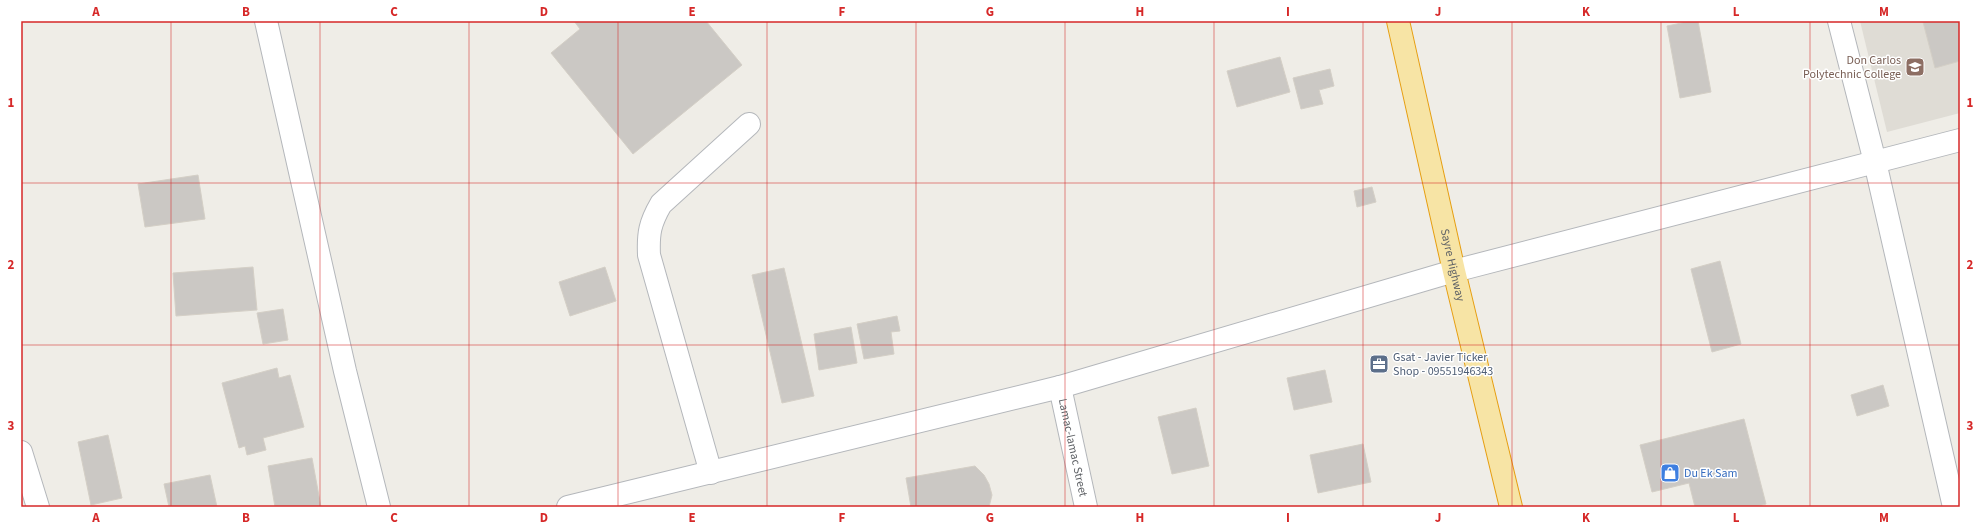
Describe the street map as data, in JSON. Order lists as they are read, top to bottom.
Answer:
{
  "streets": {
    "highway": ["Sayre Highway"],
    "street": ["Lamac-lamac Street"]
  },
  "places": {
    "school or university": ["Don Carlos Polytechnic College"],
    "office": ["Gsat - Javier Ticker Shop - 09551946343"],
    "shop": ["Du Ek Sam"]
  },
  "grid": {
    "columns": [
      "A",
      "B",
      "C",
      "D",
      "E",
      "F",
      "G",
      "H",
      "I",
      "J",
      "K",
      "L",
      "M"
    ],
    "rows": ["1", "2", "3"]
  }
}
